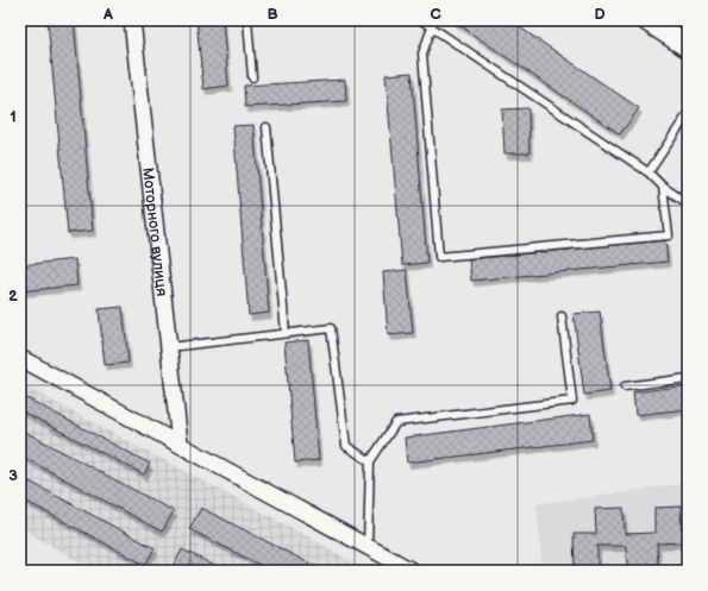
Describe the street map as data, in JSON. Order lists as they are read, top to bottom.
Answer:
{
  "streets": {
    "street": ["Моторного вулиця"]
  },
  "grid": {
    "columns": [
      "A",
      "B",
      "C",
      "D"
    ],
    "rows": ["1", "2", "3"]
  }
}
